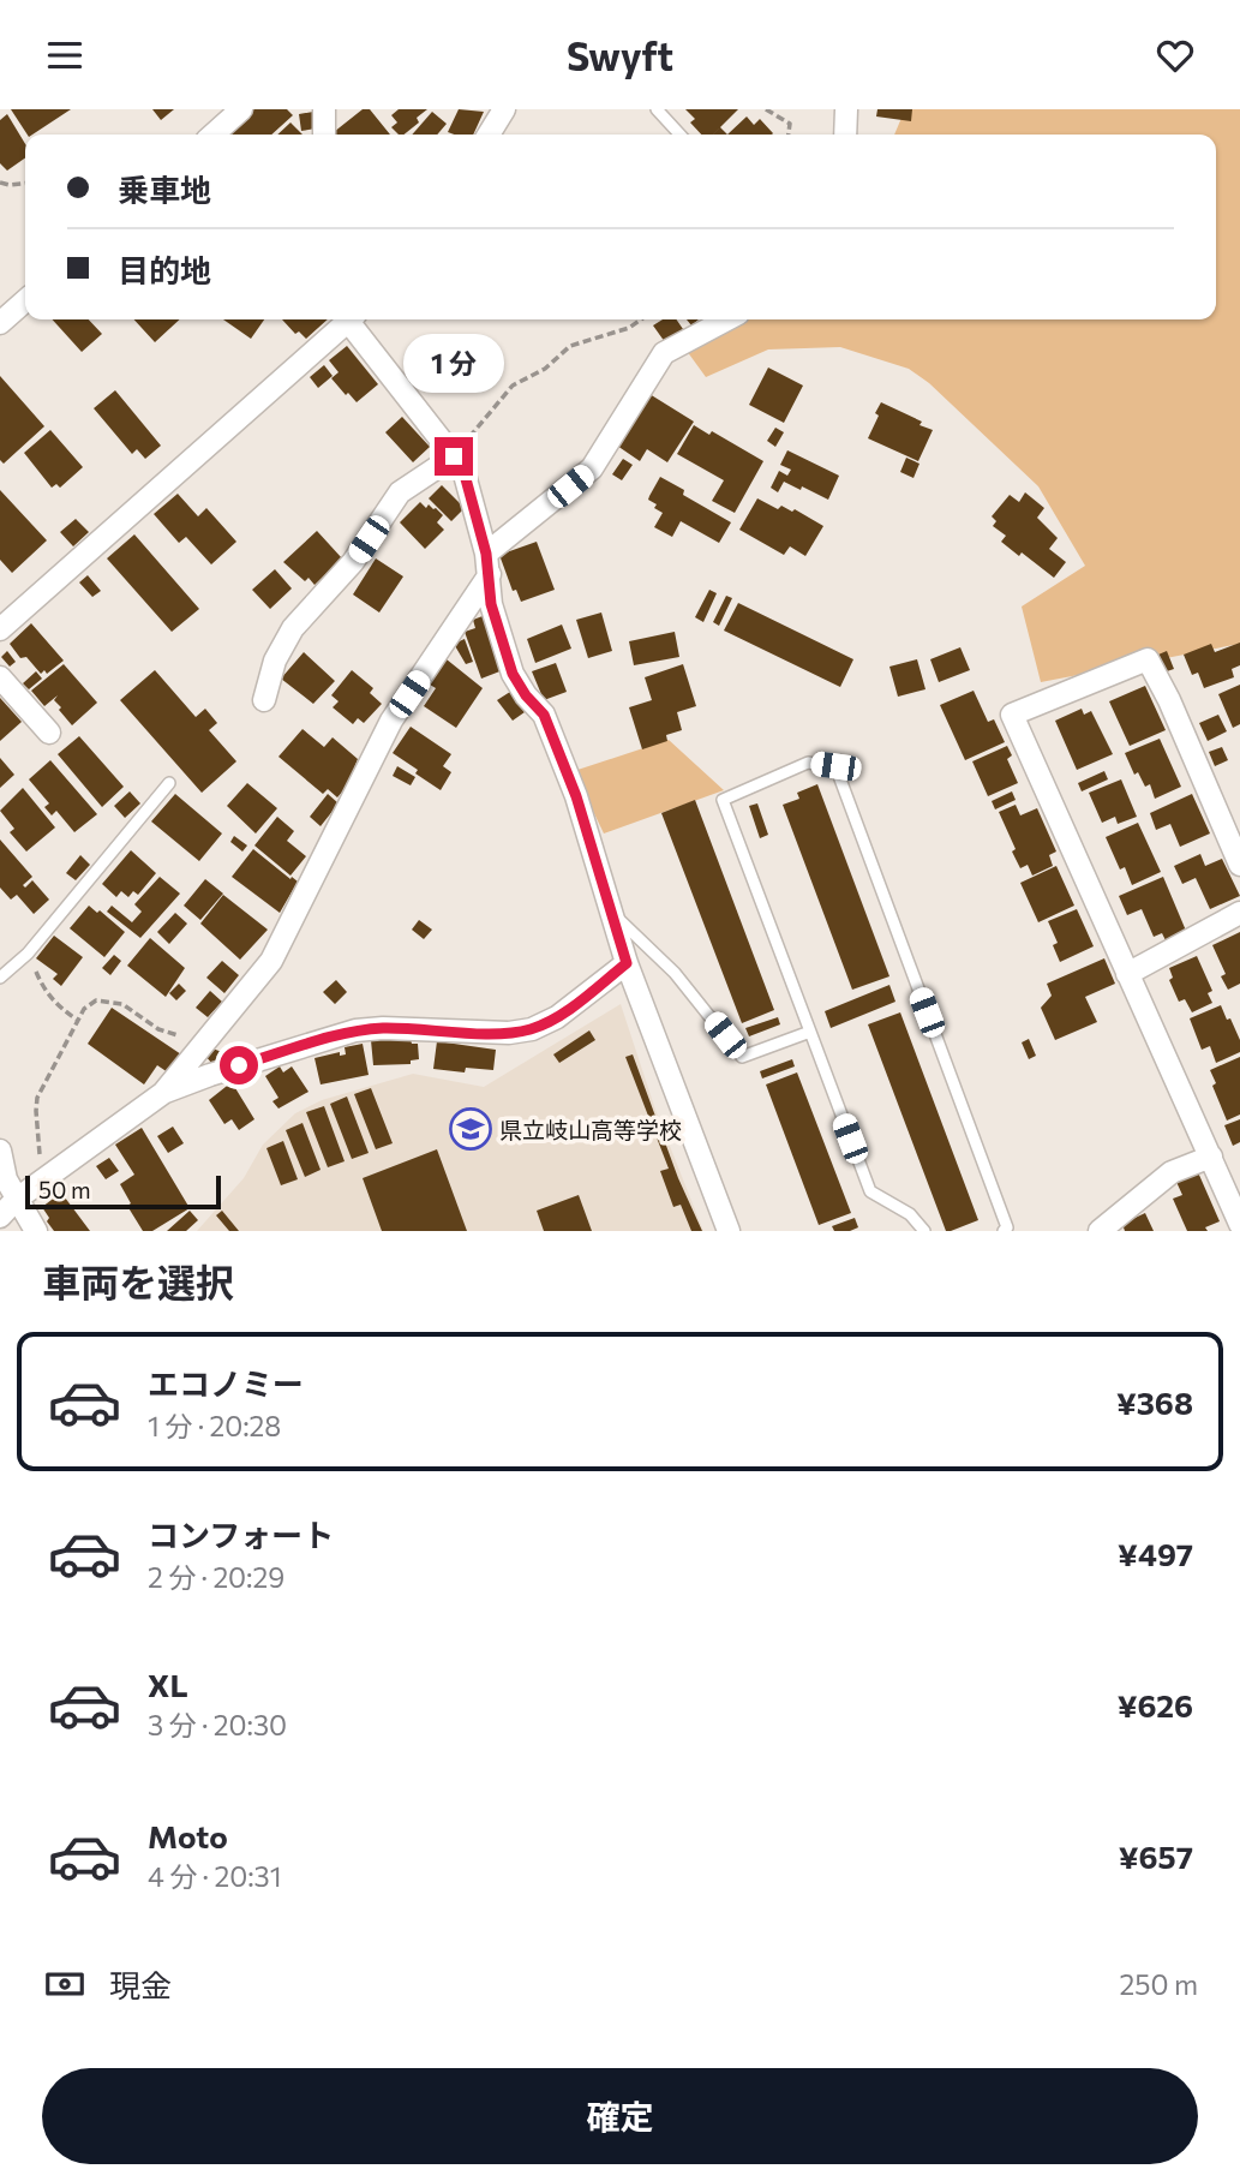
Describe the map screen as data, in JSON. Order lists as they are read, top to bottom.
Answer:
{
  "places": {
    "school or university": ["県立岐山高等学校"]
  },
  "scale_bar": "50 m",
  "page": {
    "header": "Swyft",
    "banner": ["乗車地", "目的地"],
    "bubble": "1 分",
    "scale": "50 m",
    "heading": "車両を選択",
    "list": [
      {
        "name": "エコノミー",
        "note": "1 分 · 20:28",
        "value": "¥368"
      },
      {
        "name": "コンフォート",
        "note": "2 分 · 20:29",
        "value": "¥497"
      },
      {
        "name": "XL",
        "note": "3 分 · 20:30",
        "value": "¥626"
      },
      {
        "name": "Moto",
        "note": "4 分 · 20:31",
        "value": "¥657"
      }
    ],
    "pay": ["現金", "250 m"],
    "buttons": "確定"
  }
}
